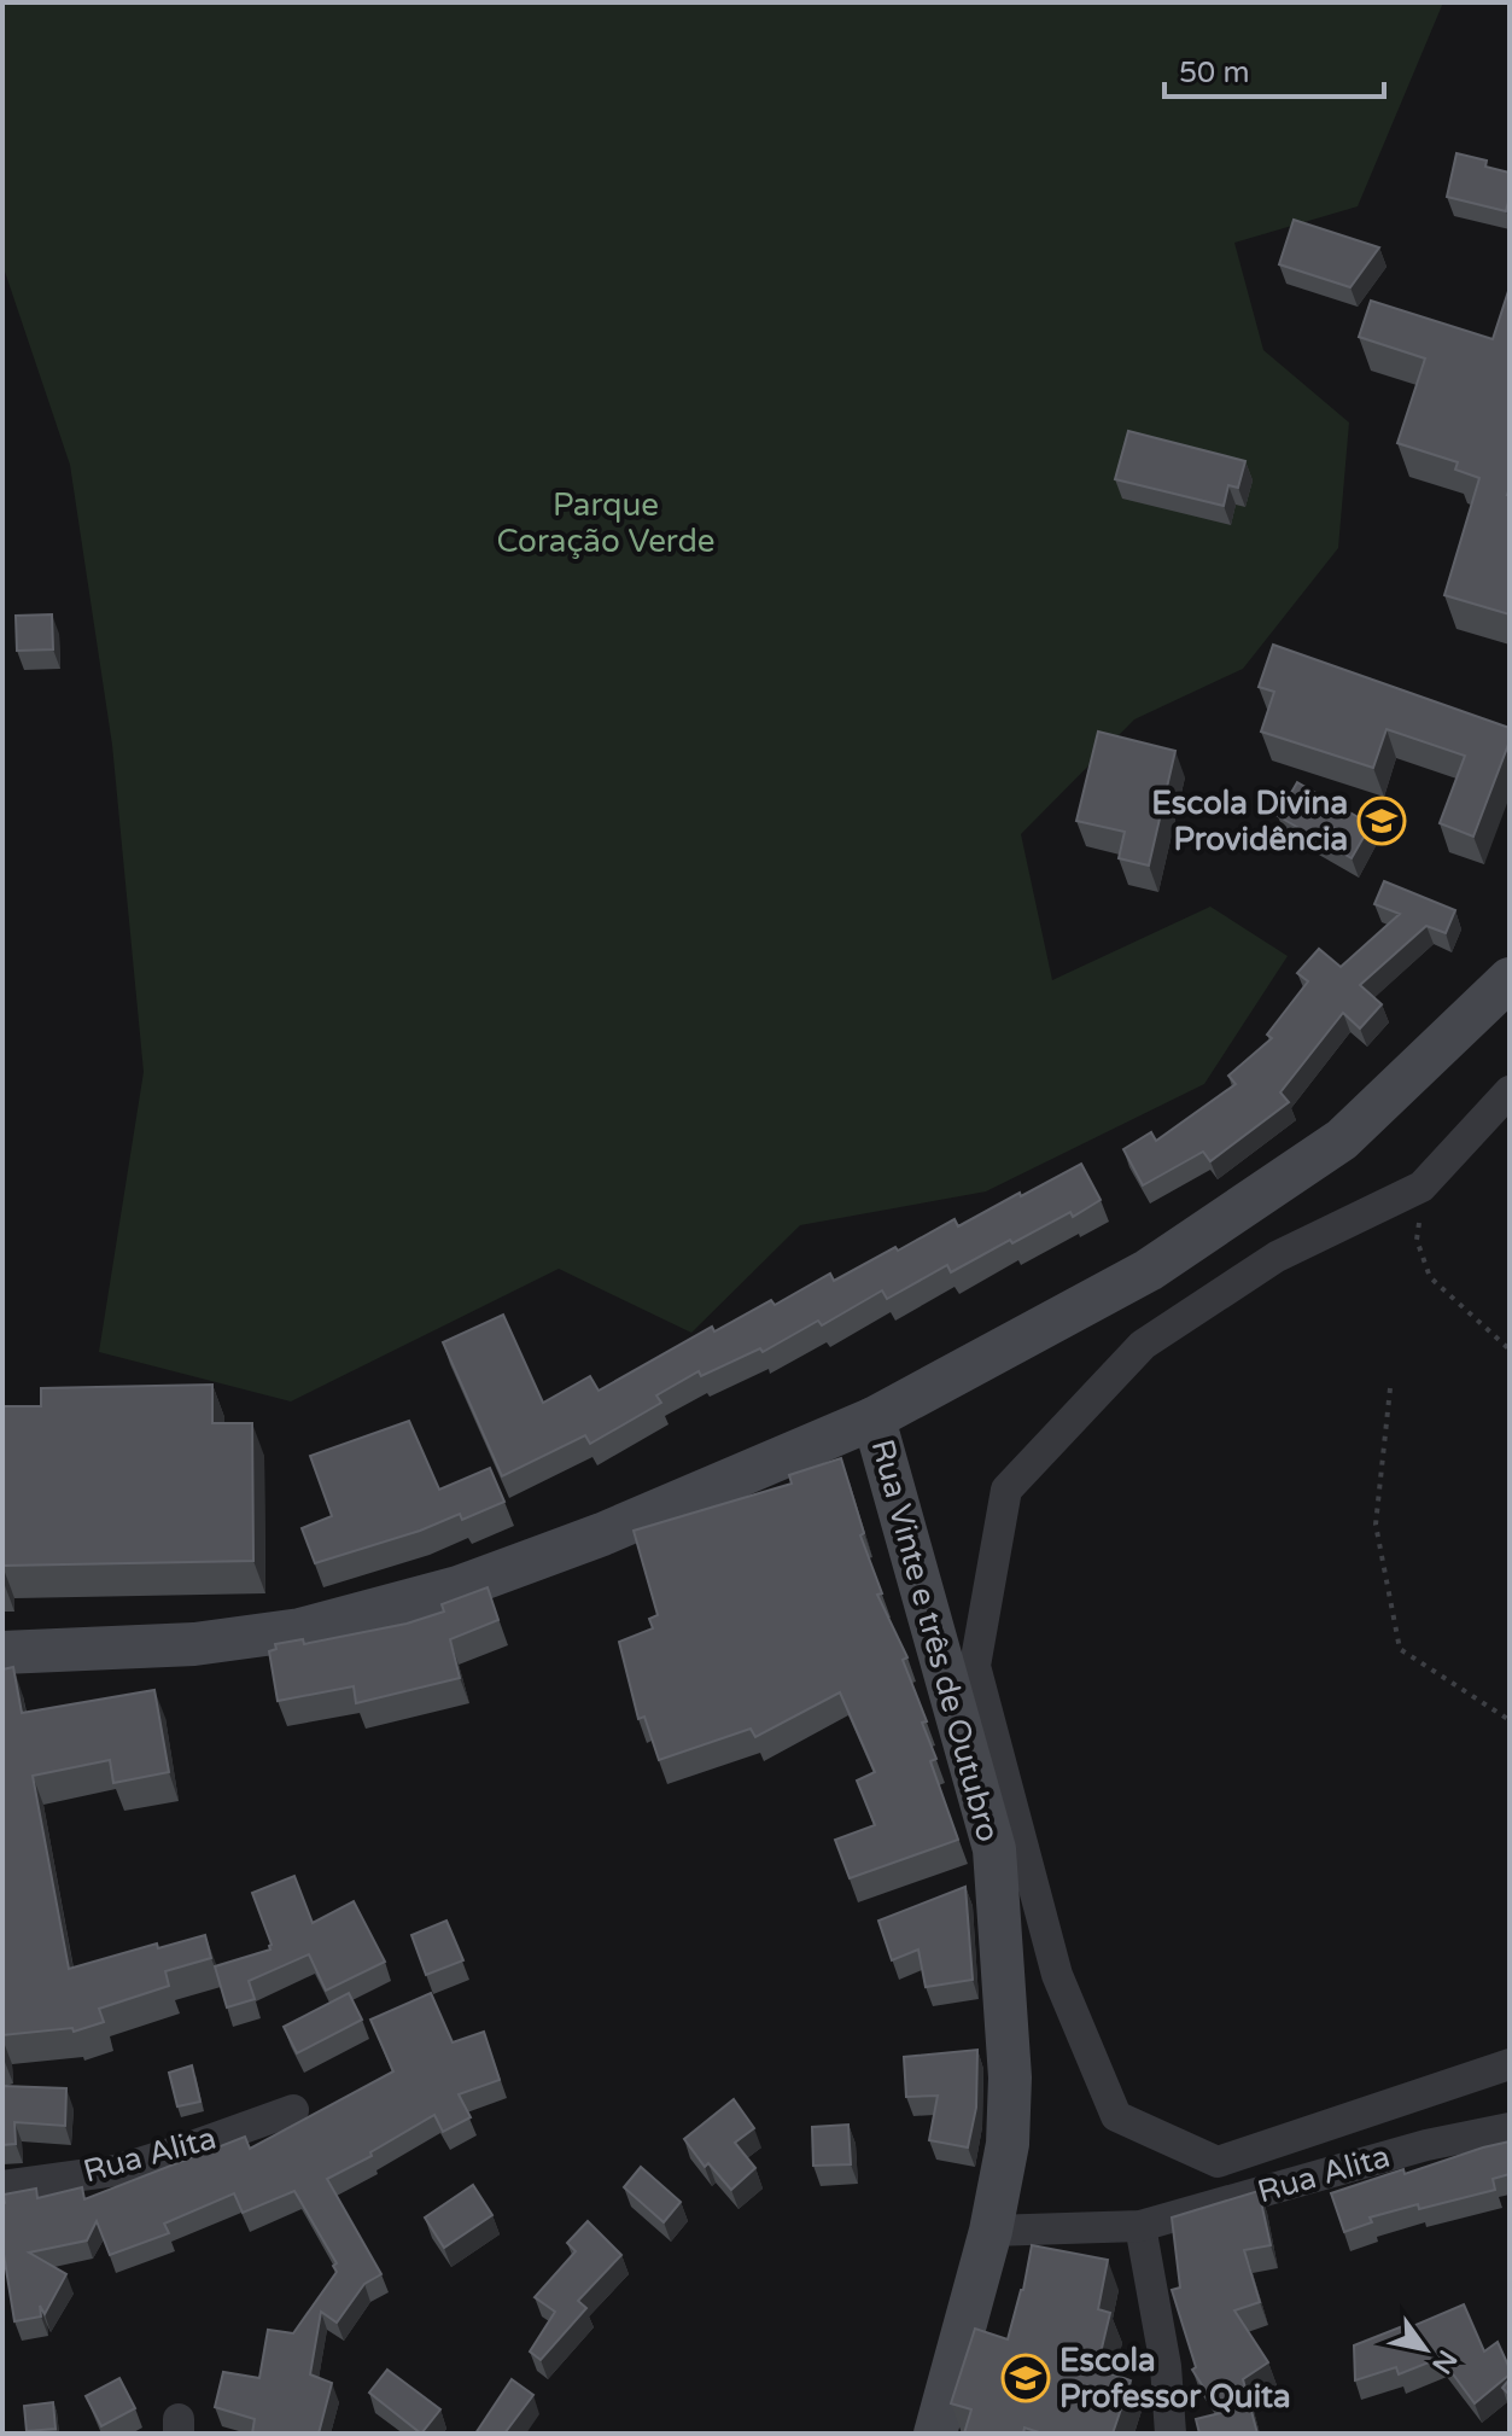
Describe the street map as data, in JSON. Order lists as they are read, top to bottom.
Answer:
{
  "streets": {
    "main road": ["Rua Vinte e três de Outubro"],
    "street": ["Rua Alita"]
  },
  "crossings": [
    ["Rua Vinte e três de Outubro", "Rua Alita"]
  ],
  "parks": ["Parque Coração Verde"],
  "places": {
    "school or university": ["Escola Divina Providência", "Escola Professor Quita"]
  },
  "scale_bar": "50 m",
  "north": "bottom right"
}
